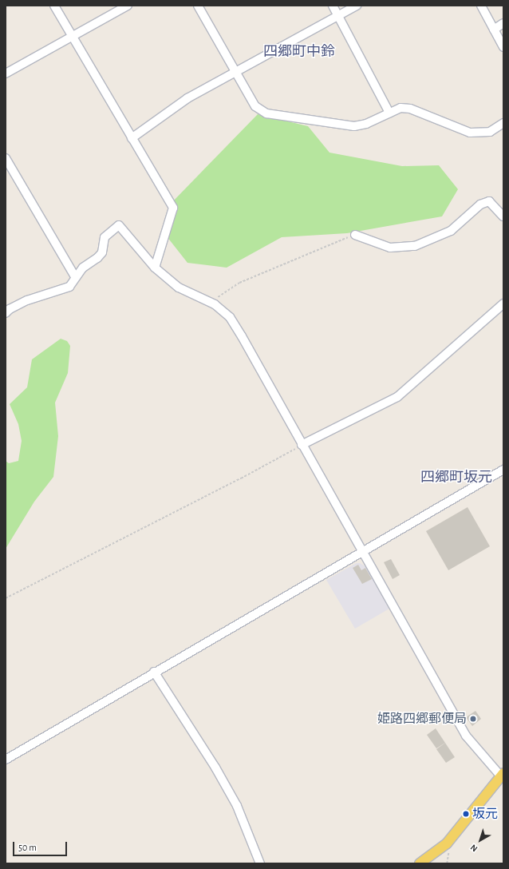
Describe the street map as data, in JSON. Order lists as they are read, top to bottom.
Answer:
{
  "districts": ["四郷町中鈴", "四郷町坂元"],
  "places": ["姫路四郷郵便局", "坂元"],
  "scale_bar": "50 m",
  "north": "bottom left"
}
